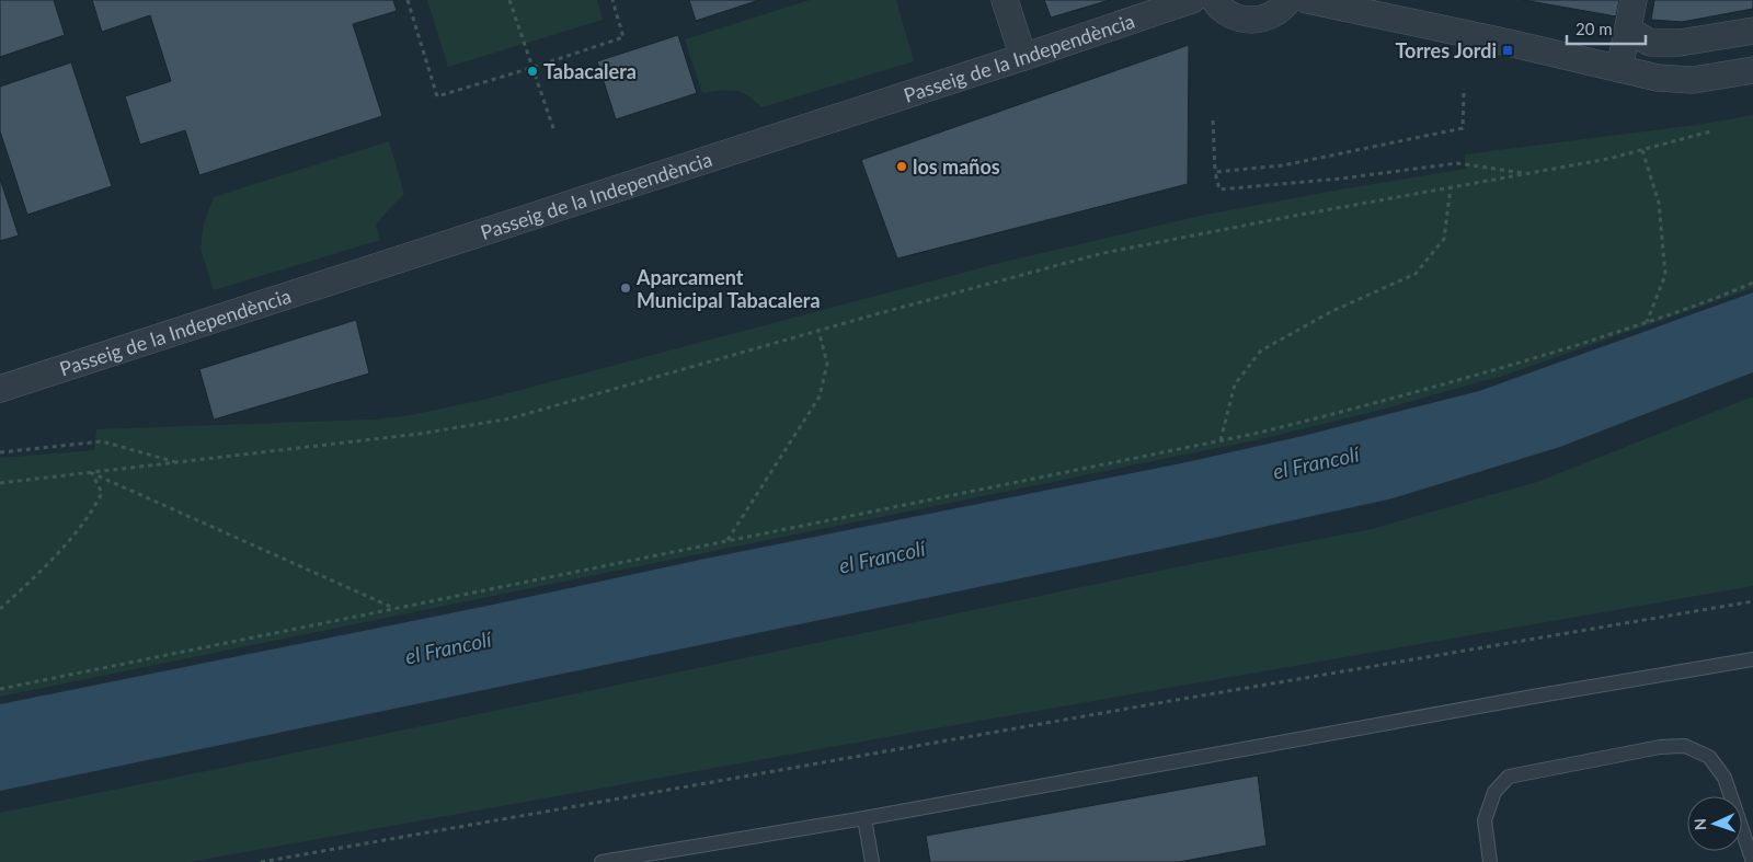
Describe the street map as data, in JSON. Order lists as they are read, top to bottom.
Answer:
{
  "streets": {
    "street": ["Passeig de la Independència"]
  },
  "water": ["el Francolí"],
  "places": {
    "transit": ["Torres Jordi"],
    "other": ["Tabacalera", "los maños", "Aparcament Municipal Tabacalera"]
  },
  "scale_bar": "20 m",
  "north": "left"
}
